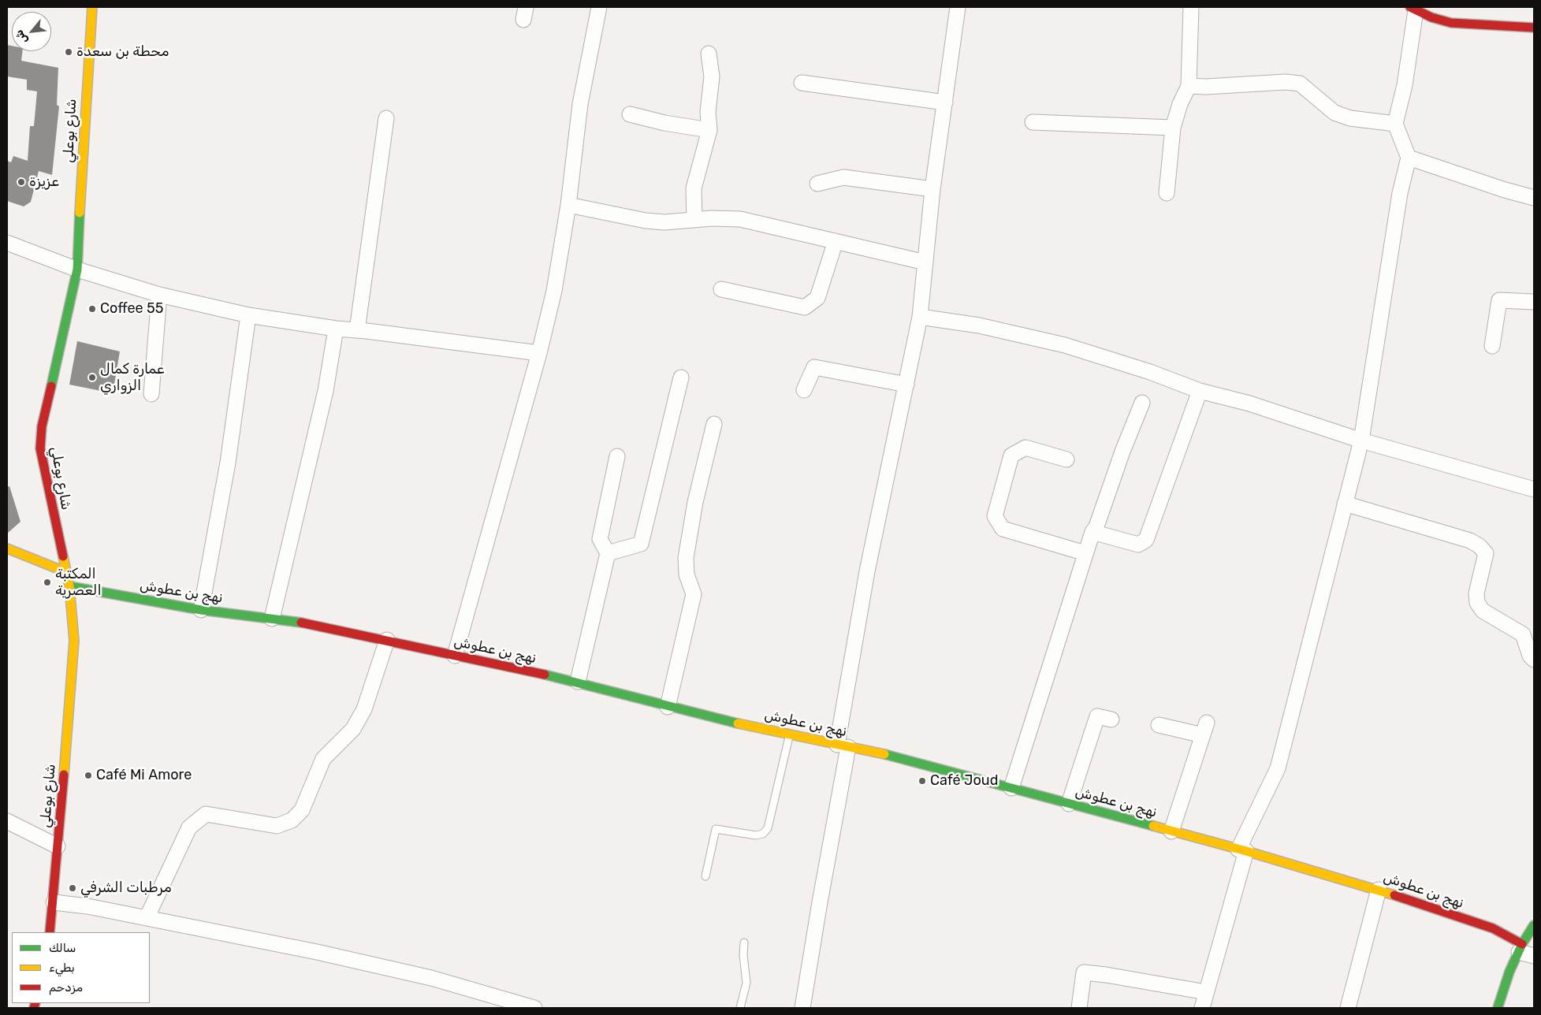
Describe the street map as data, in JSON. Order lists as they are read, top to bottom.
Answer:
{
  "streets": {
    "street": ["شارع بوعلي", "نهج بن عطوش"]
  },
  "crossings": [
    ["شارع بوعلي", "نهج بن عطوش"]
  ],
  "places": [
    "محطة بن سعدة",
    "عزيزة",
    "Coffee 55",
    "عمارة كمال الزواري",
    "المكتبة العصرية",
    "Café Mi Amore",
    "Café Joud",
    "مرطبات الشرفي"
  ],
  "legend": ["سالك", "بطيء", "مزدحم"],
  "north": "bottom left"
}
